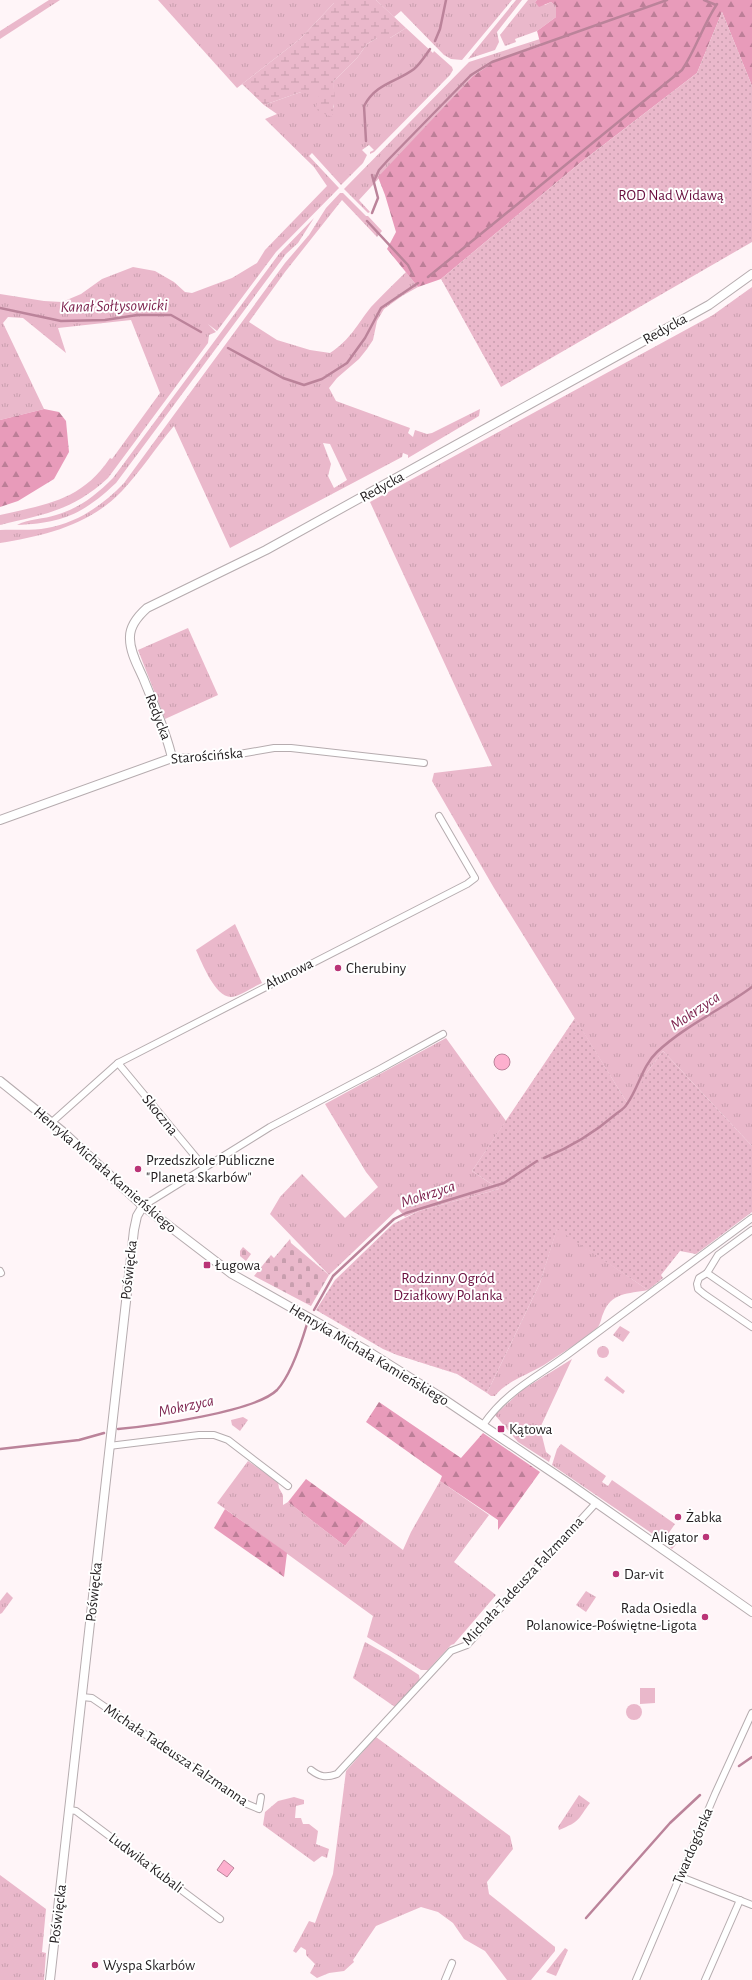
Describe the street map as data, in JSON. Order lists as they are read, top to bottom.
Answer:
{
  "streets": {
    "street": [
      "Redycka",
      "Starościńska",
      "Ałunowa",
      "Skoczna",
      "Henryka Michała Kamieńskiego",
      "Poświęcka",
      "Michała Tadeusza Falzmanna",
      "Twardogórska",
      "Ludwika Kubali"
    ]
  },
  "crossings": [
    ["Redycka", "Starościńska"],
    ["Ałunowa", "Skoczna"],
    ["Ałunowa", "Henryka Michała Kamieńskiego"],
    ["Henryka Michała Kamieńskiego", "Poświęcka"],
    ["Henryka Michała Kamieńskiego", "Michała Tadeusza Falzmanna"],
    ["Poświęcka", "Michała Tadeusza Falzmanna"],
    ["Poświęcka", "Ludwika Kubali"]
  ],
  "water": ["Kanał Sołtysowicki", "Mokrzyca"],
  "parks": ["ROD Nad Widawą", "Rodzinny Ogród Działkowy Polanka"],
  "places": {
    "other": [
      "Cherubiny",
      "Przedszkole Publiczne \"Planeta Skarbów\"",
      "Żabka",
      "Aligator",
      "Dar-vit",
      "Rada Osiedla Polanowice-Poświętne-Ligota",
      "Wyspa Skarbów"
    ],
    "transit": ["Ługowa", "Kątowa"]
  }
}
